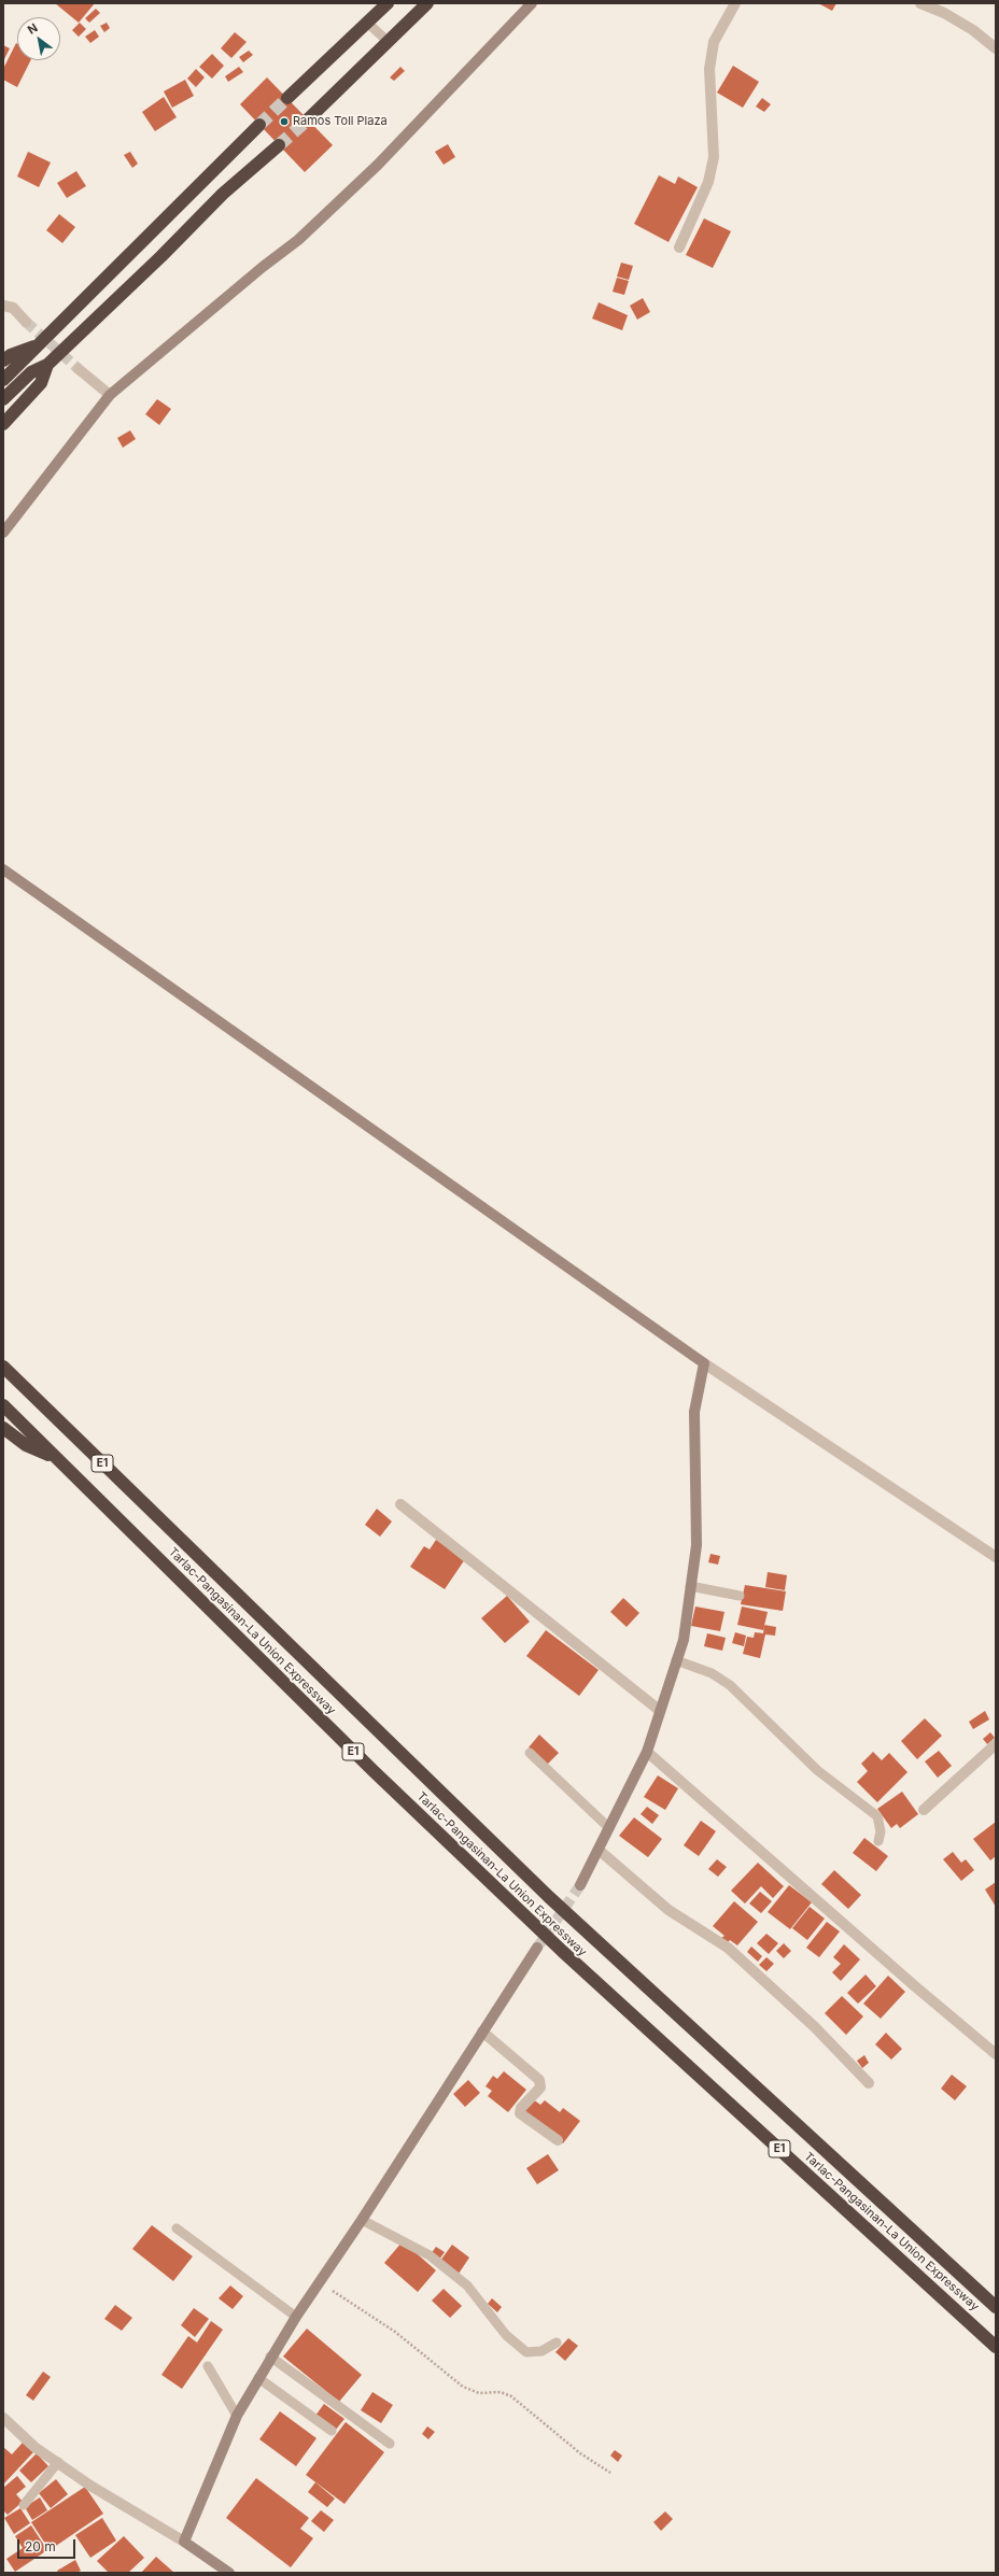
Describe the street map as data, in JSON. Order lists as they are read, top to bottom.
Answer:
{
  "streets": {
    "highway": ["E1", "Tarlac-Pangasinan-La Union Expressway"]
  },
  "places": ["Ramos Toll Plaza"],
  "scale_bar": "20 m",
  "north": "top left"
}
